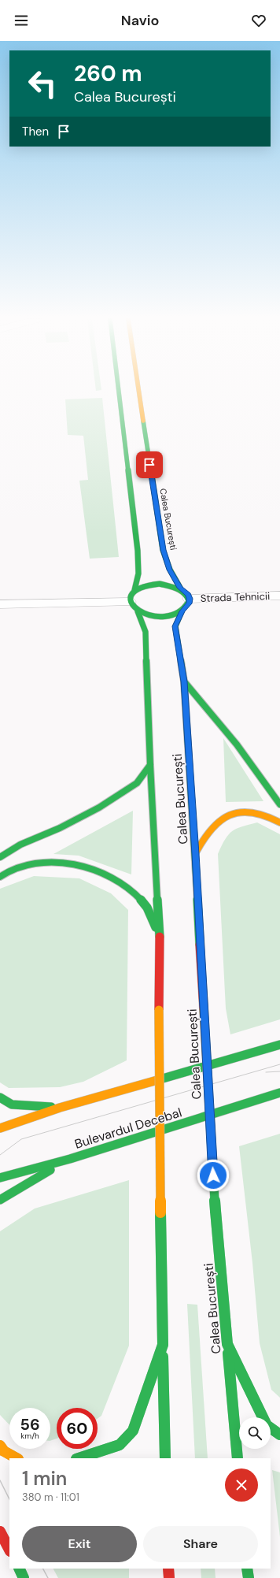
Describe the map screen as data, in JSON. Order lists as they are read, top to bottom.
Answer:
{
  "streets": {
    "main road": ["Calea București", "Bulevardul Decebal"],
    "street": ["Strada Tehnicii"]
  },
  "crossings": [
    ["Calea București", "Strada Tehnicii"]
  ],
  "page": {
    "header": "Navio",
    "turn": ["260 m", "Calea București"],
    "then": "Then",
    "speed": "56 km/h",
    "limit": "60",
    "heading": ["1 min", "380 m · 11:01"],
    "buttons": ["Exit", "Share"]
  }
}
